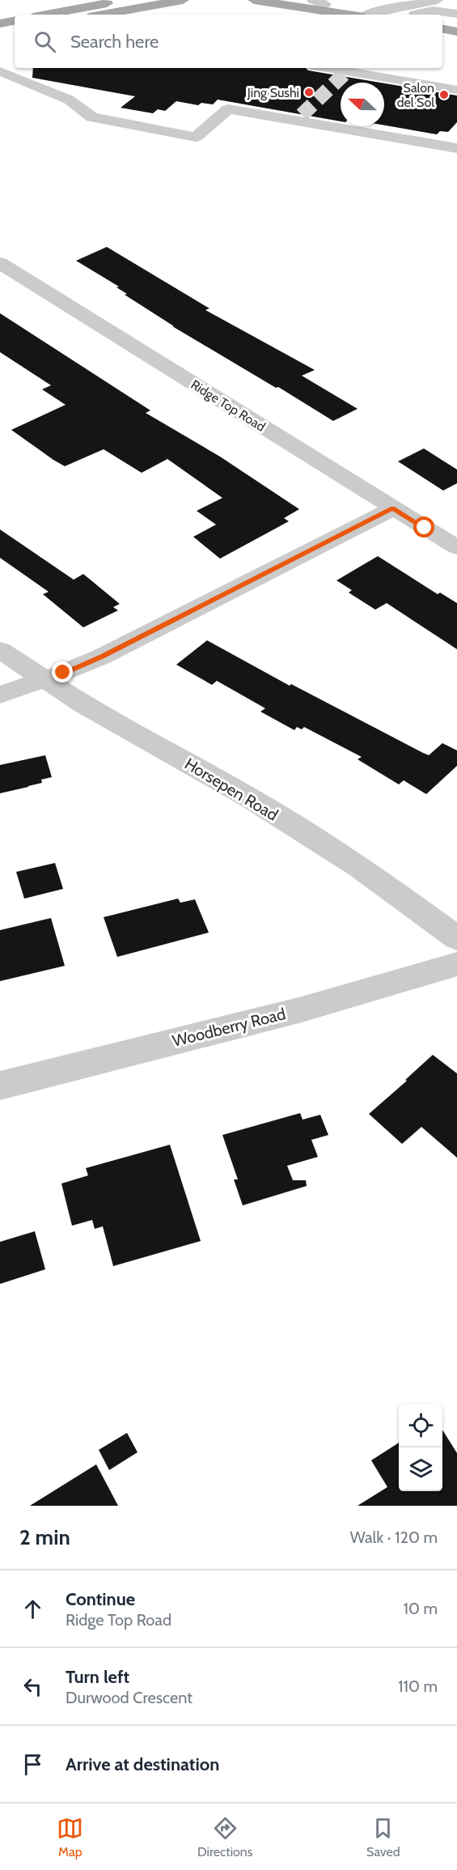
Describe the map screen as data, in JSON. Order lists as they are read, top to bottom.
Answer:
{
  "streets": {
    "street": ["Ridge Top Road", "Horsepen Road", "Woodberry Road"]
  },
  "places": ["Jing Sushi", "Salon del Sol"],
  "north": "left",
  "page": {
    "search": "Search here",
    "heading": ["2 min", "Walk · 120 m"],
    "list": [
      ["Continue", "Ridge Top Road", "10 m"],
      ["Turn left", "Durwood Crescent", "110 m"],
      "Arrive at destination"
    ],
    "nav": ["Map", "Directions", "Saved"]
  }
}
